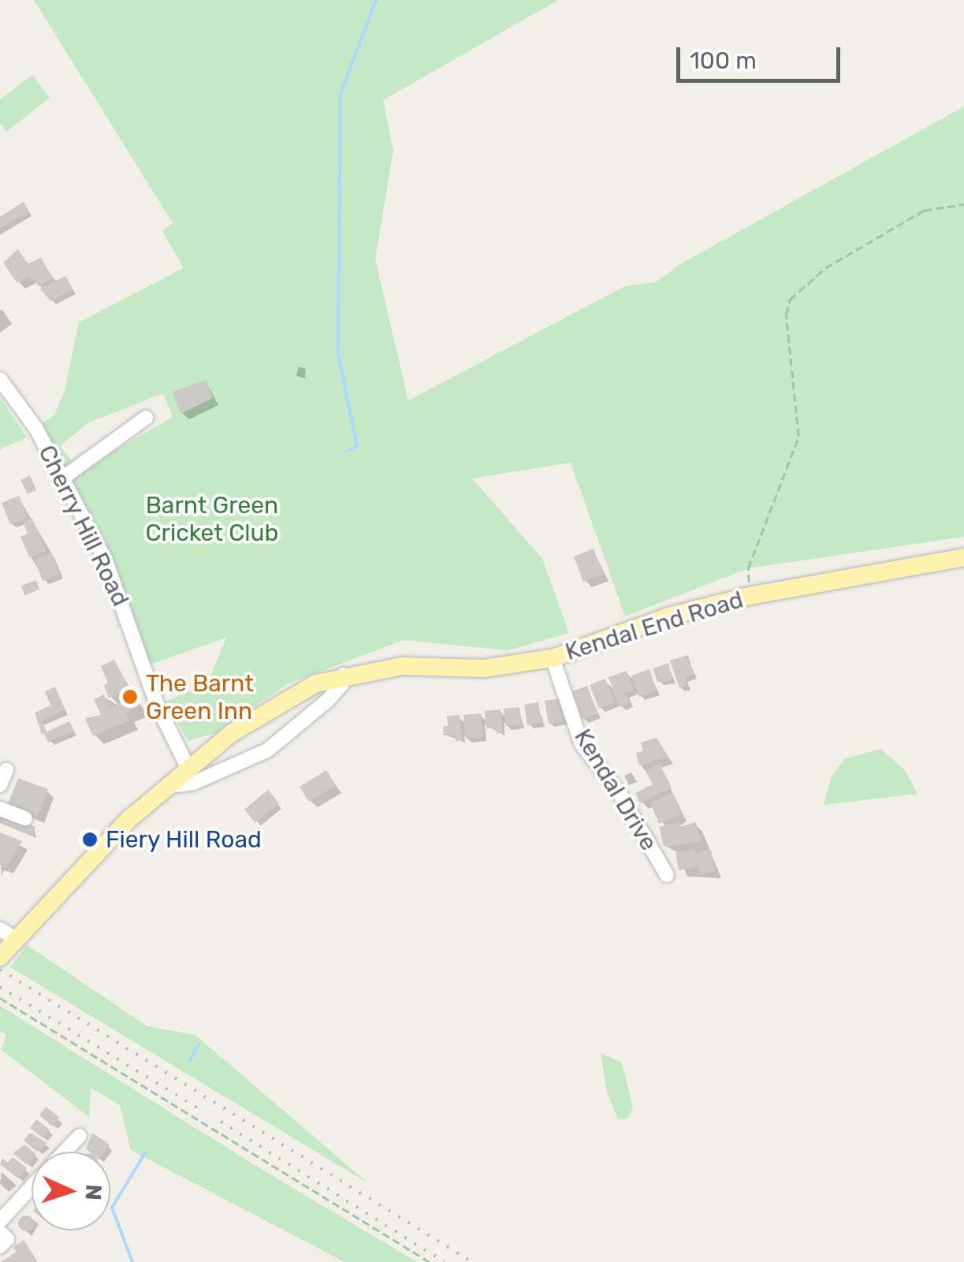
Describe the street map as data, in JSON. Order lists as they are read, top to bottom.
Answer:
{
  "streets": {
    "main road": ["Kendal End Road"],
    "street": ["Cherry Hill Road", "Kendal Drive"]
  },
  "crossings": [
    ["Cherry Hill Road", "Kendal End Road"],
    ["Kendal End Road", "Kendal Drive"]
  ],
  "parks": ["Barnt Green Cricket Club"],
  "places": ["The Barnt Green Inn", "Fiery Hill Road"],
  "scale_bar": "100 m",
  "north": "right"
}
